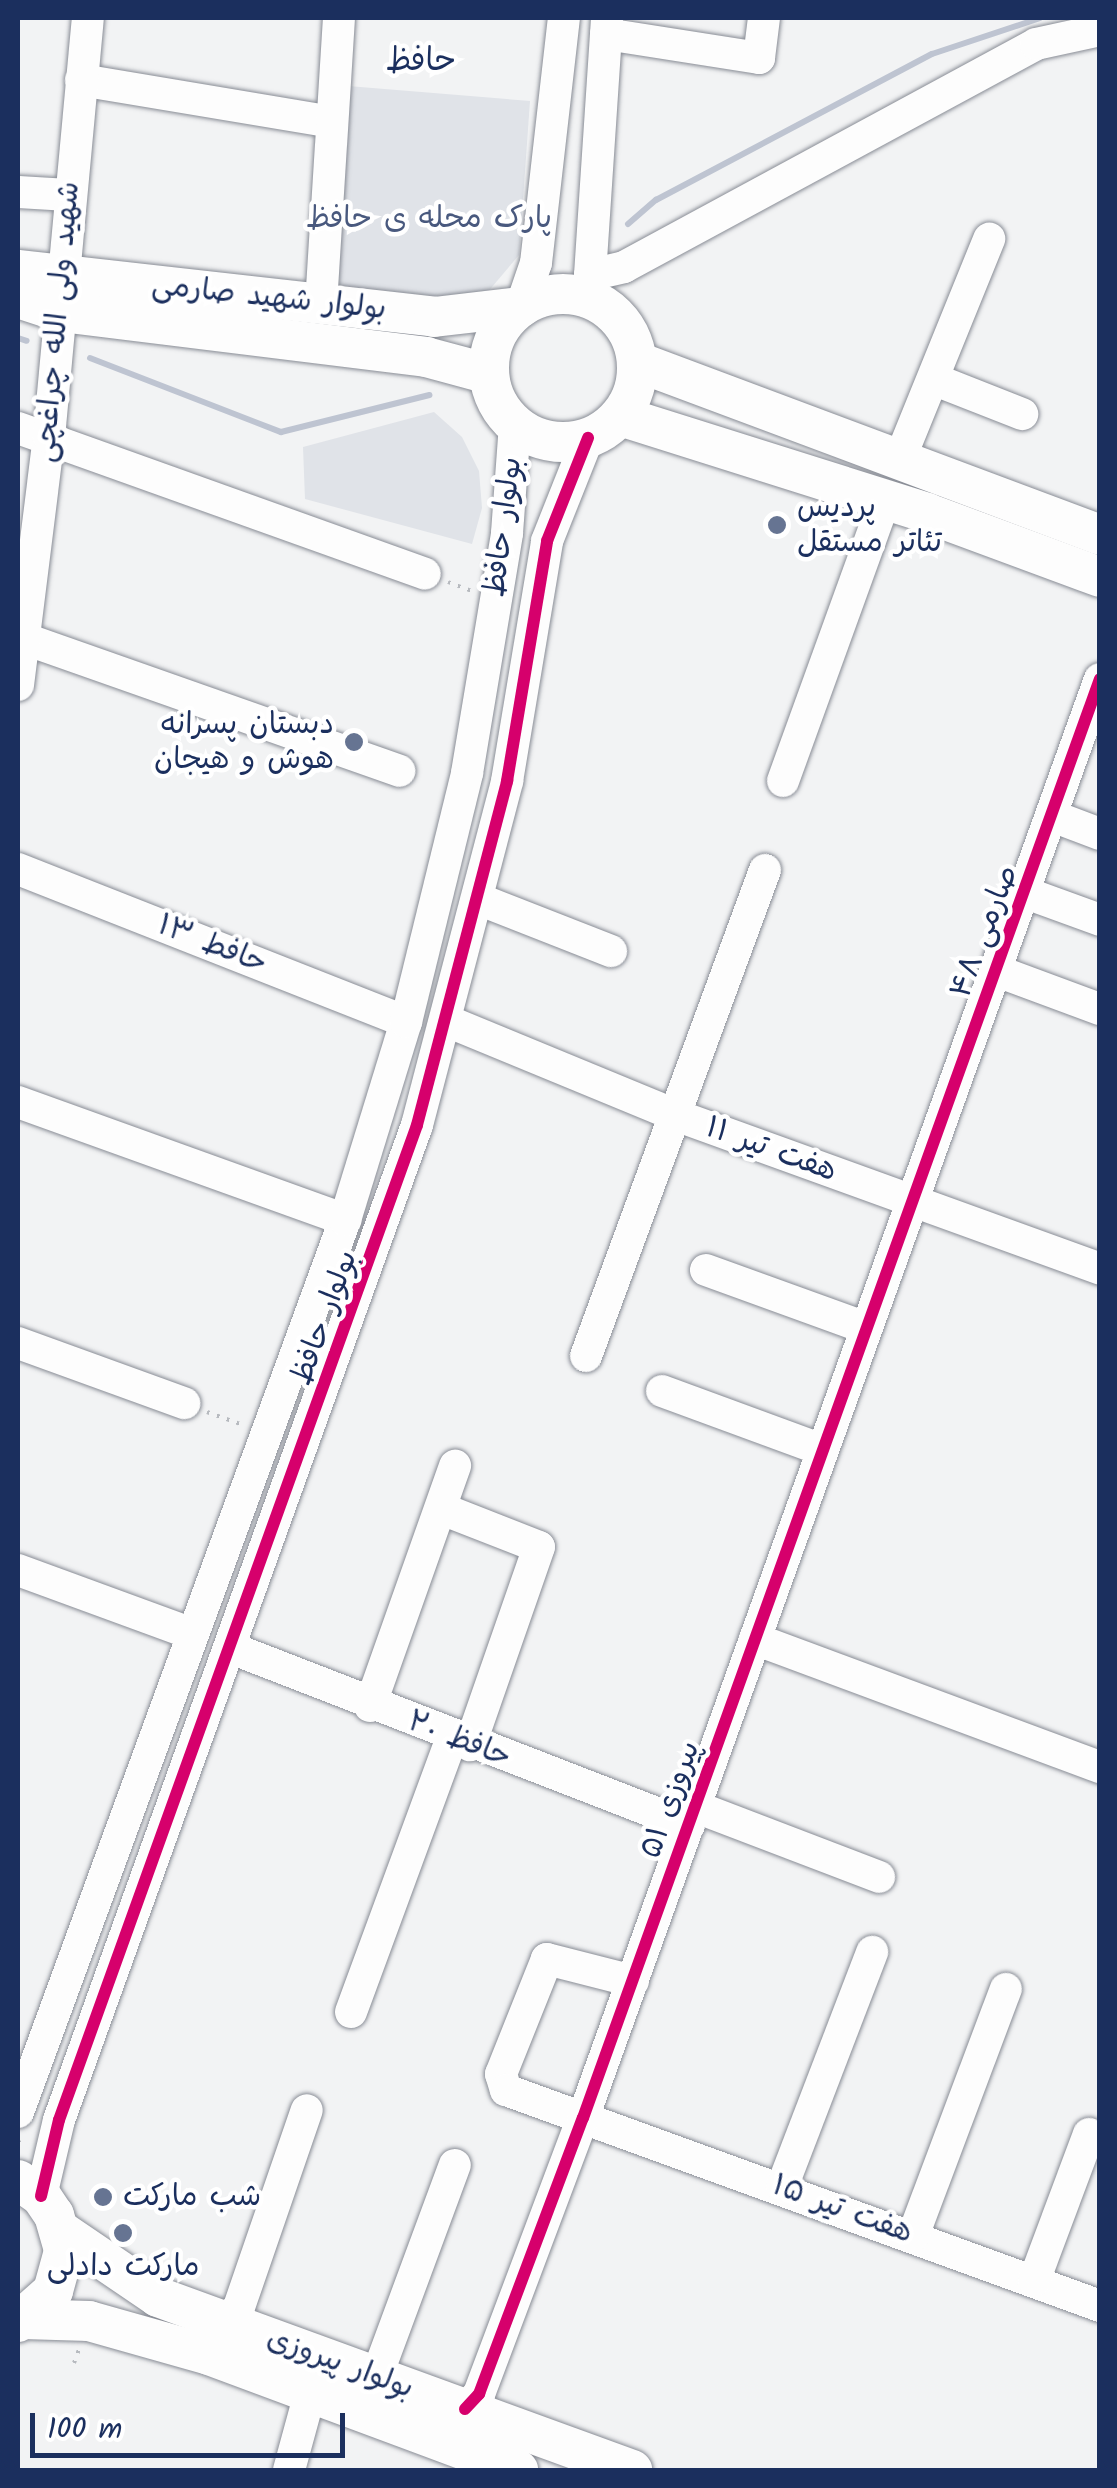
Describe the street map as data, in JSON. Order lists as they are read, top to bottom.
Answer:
{
  "streets": {
    "main road": ["بولوار شهید صارمی", "بولوار پیروزی"],
    "street": [
      "شهید ولی الله چراغچی",
      "بولوار حافظ",
      "صارمی ۴۸",
      "حافط ۱۳",
      "هفت تیر ۱۱",
      "حافظ ۲۰",
      "پیروزی ۵۱",
      "هفت تیر ۱۵"
    ]
  },
  "crossings": [
    ["بولوار شهید صارمی", "شهید ولی الله چراغچی"],
    ["بولوار شهید صارمی", "بولوار حافظ"],
    ["بولوار حافظ", "حافط ۱۳"],
    ["بولوار حافظ", "هفت تیر ۱۱"],
    ["بولوار حافظ", "حافظ ۲۰"],
    ["صارمی ۴۸", "هفت تیر ۱۱"],
    ["صارمی ۴۸", "پیروزی ۵۱"],
    ["هفت تیر ۱۱", "پیروزی ۵۱"],
    ["حافظ ۲۰", "پیروزی ۵۱"],
    ["پیروزی ۵۱", "هفت تیر ۱۵"],
    ["پیروزی ۵۱", "بولوار پیروزی"]
  ],
  "districts": ["حافظ"],
  "parks": ["پارک محله ی حافظ"],
  "places": [
    "پردیس تئاتر مستقل",
    "دبستان پسرانه هوش و هیجان",
    "شب مارکت",
    "مارکت دادلی"
  ],
  "scale_bar": "100 m"
}
